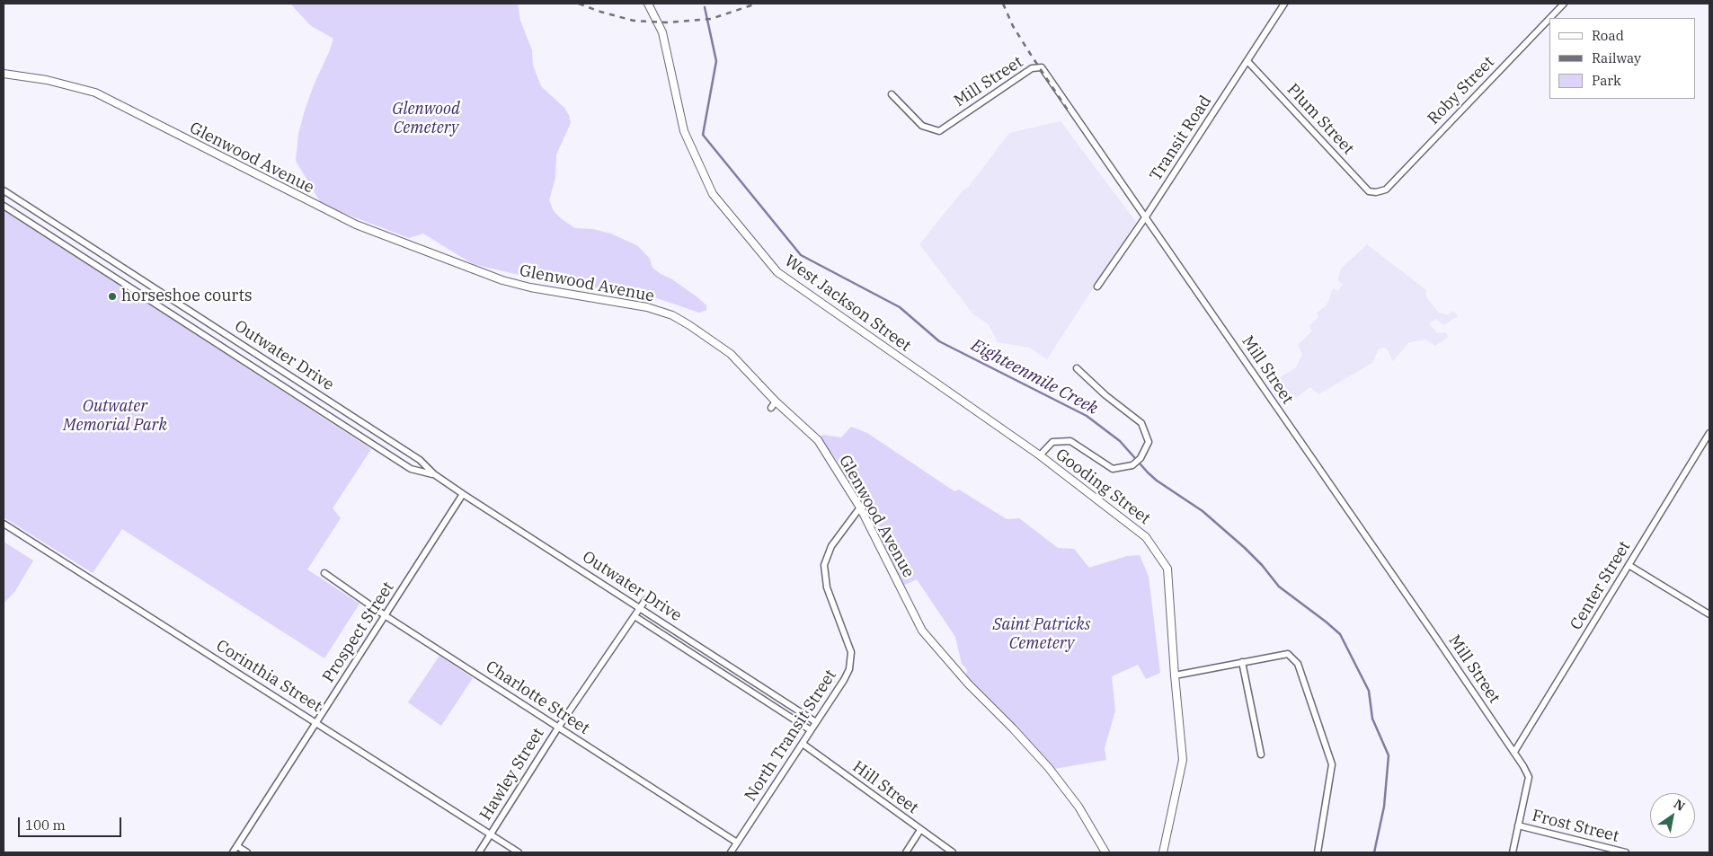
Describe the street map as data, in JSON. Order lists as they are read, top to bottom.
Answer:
{
  "streets": {
    "street": [
      "Mill Street",
      "Roby Street",
      "Plum Street",
      "Transit Road",
      "Glenwood Avenue",
      "West Jackson Street",
      "Outwater Drive",
      "Gooding Street",
      "Center Street",
      "Prospect Street",
      "Corinthia Street",
      "Charlotte Street",
      "North Transit Street",
      "Hawley Street",
      "Hill Street",
      "Frost Street"
    ]
  },
  "crossings": [
    ["Mill Street", "Transit Road"],
    ["Mill Street", "Center Street"],
    ["Mill Street", "Frost Street"],
    ["Roby Street", "Plum Street"],
    ["Plum Street", "Transit Road"],
    ["Glenwood Avenue", "North Transit Street"],
    ["West Jackson Street", "Gooding Street"],
    ["Outwater Drive", "Prospect Street"],
    ["Outwater Drive", "North Transit Street"],
    ["Outwater Drive", "Hawley Street"],
    ["Prospect Street", "Corinthia Street"],
    ["Prospect Street", "Charlotte Street"],
    ["Corinthia Street", "Hawley Street"],
    ["Charlotte Street", "North Transit Street"],
    ["Charlotte Street", "Hawley Street"],
    ["North Transit Street", "Hill Street"]
  ],
  "water": ["Eighteenmile Creek"],
  "parks": ["Glenwood Cemetery", "Outwater Memorial Park", "Saint Patricks Cemetery"],
  "places": ["horseshoe courts"],
  "legend": ["Road", "Railway", "Park"],
  "scale_bar": "100 m",
  "north": "top right"
}
